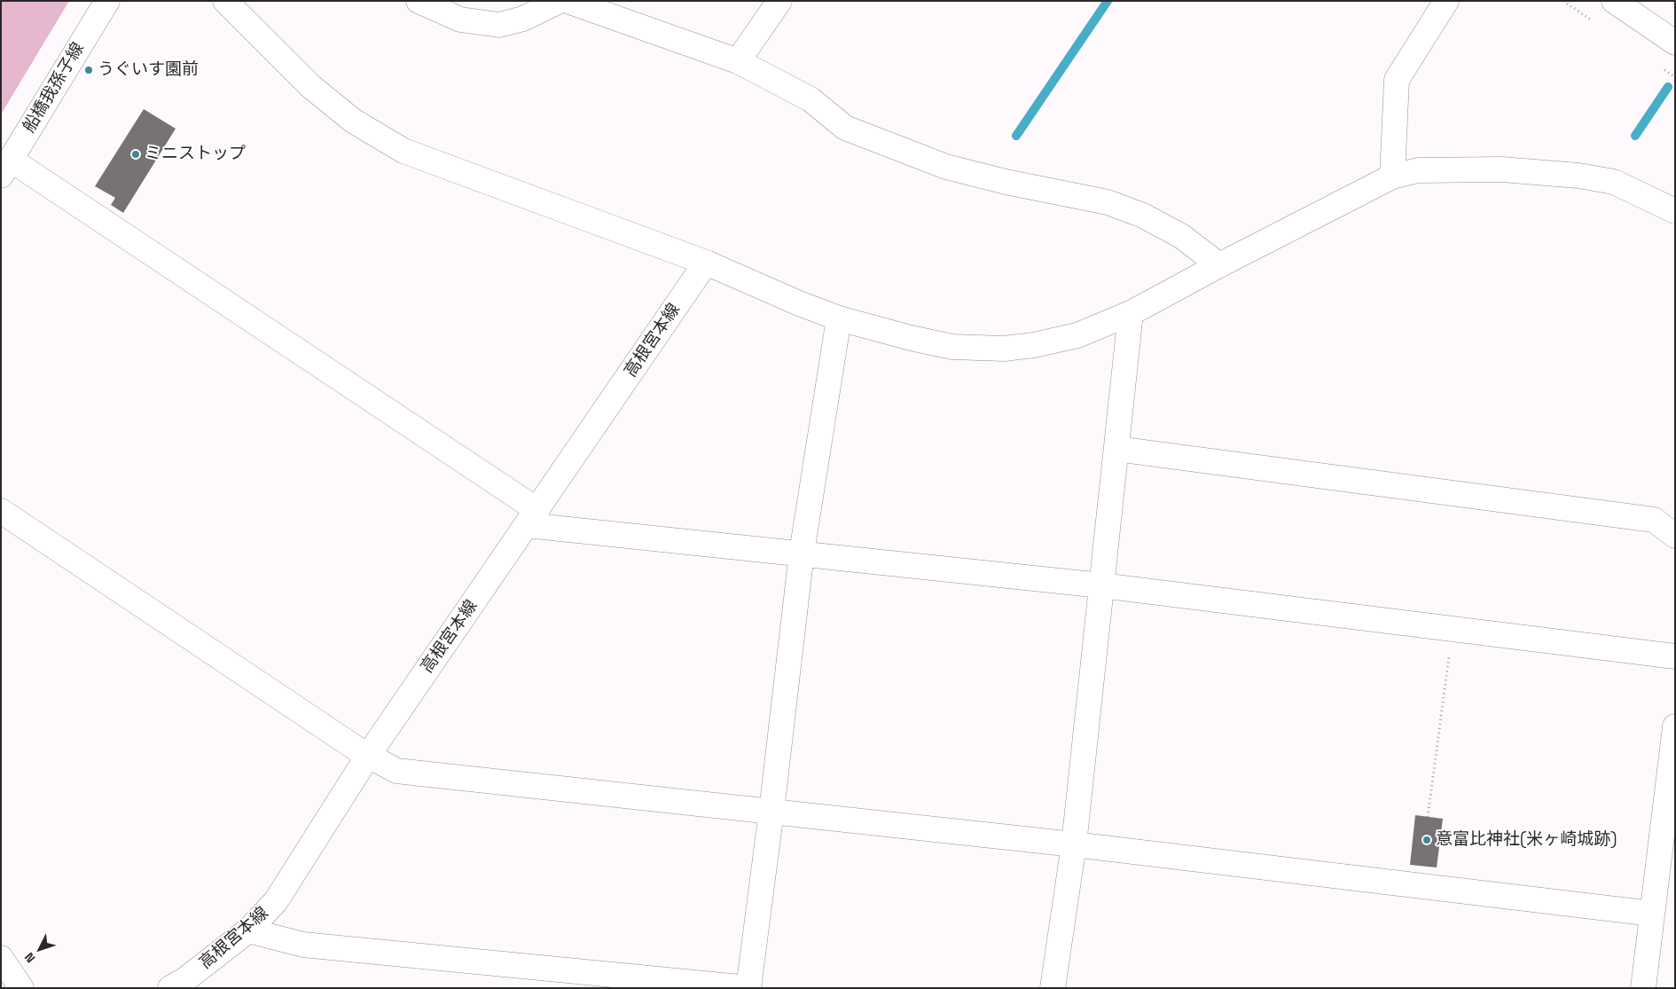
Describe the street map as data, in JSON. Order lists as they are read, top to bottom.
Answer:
{
  "streets": {
    "street": ["船橋我孫子線", "高根宮本線"]
  },
  "places": ["うぐいす園前", "ミニストップ", "意富比神社(米ヶ崎城跡)"],
  "north": "bottom left"
}
